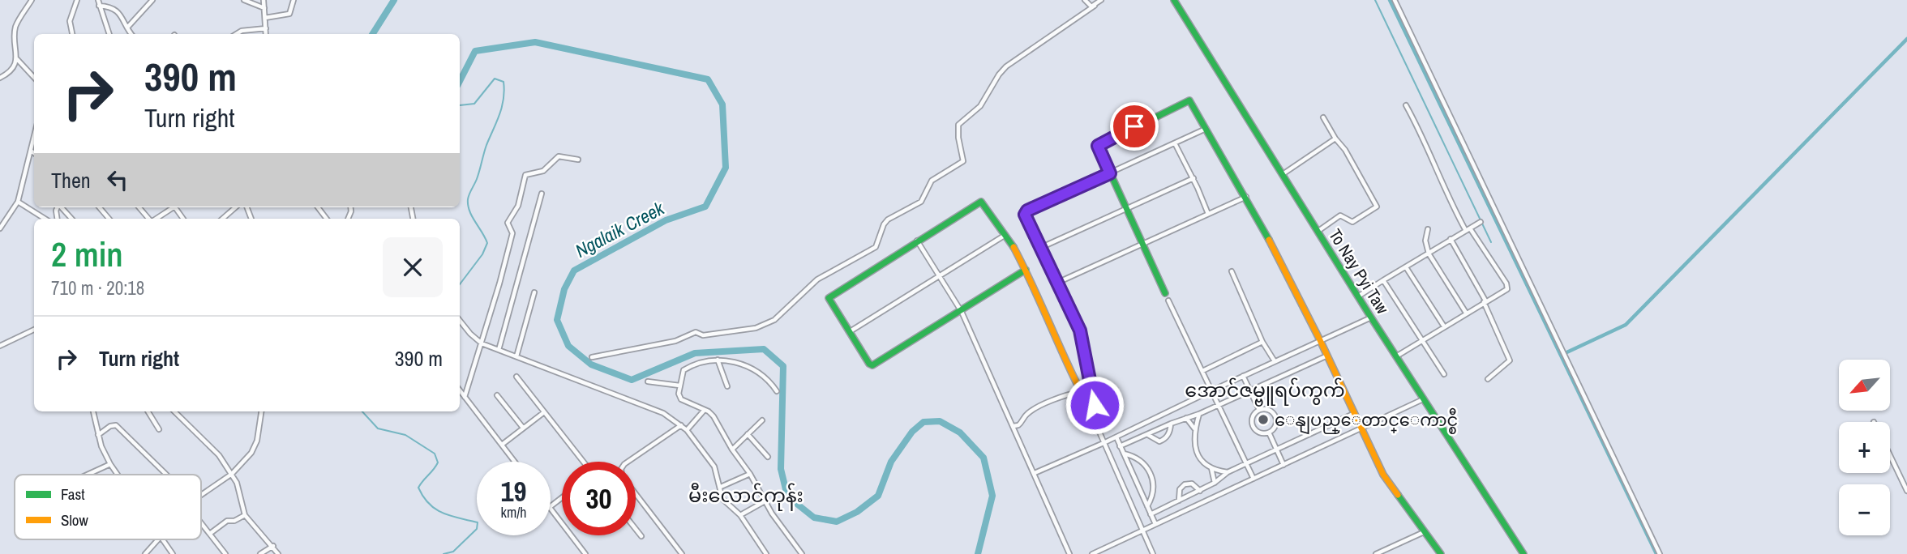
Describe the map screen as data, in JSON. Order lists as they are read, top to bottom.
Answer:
{
  "streets": {
    "street": ["To Nay Pyi Taw"]
  },
  "districts": ["အောင်ဇမ္ဗူရပ်ကွက်", "မီးလောင်ကုန်း"],
  "water": ["Ngalaik Creek"],
  "places": ["ေနျပည္ေတာင္ေကာင္စီ"],
  "legend": ["Fast", "Slow"],
  "north": "bottom left",
  "page": {
    "turn": ["390 m", "Turn right"],
    "then": "Then",
    "heading": ["2 min", "710 m · 20:18"],
    "list": [
      {
        "name": "Turn right",
        "value": "390 m"
      }
    ],
    "map_buttons": ["+", "−"],
    "speed": "19 km/h",
    "limit": "30"
  }
}
